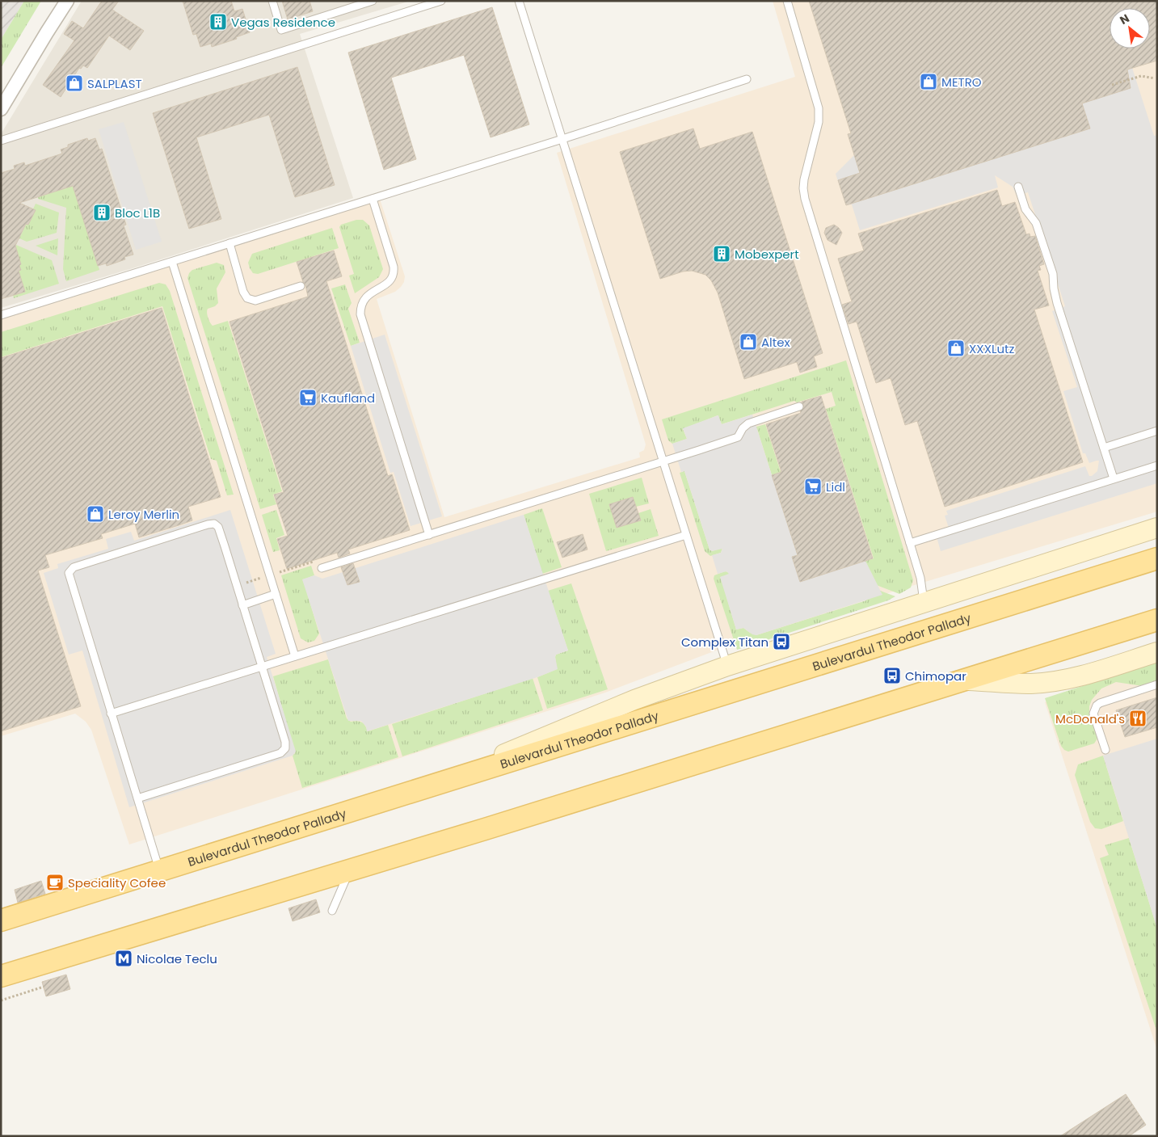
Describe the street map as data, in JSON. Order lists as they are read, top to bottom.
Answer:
{
  "streets": {
    "main road": ["Bulevardul Theodor Pallady"]
  },
  "places": {
    "building": ["Vegas Residence", "Bloc L1B", "Mobexpert"],
    "shop": [
      "METRO",
      "SALPLAST",
      "Altex",
      "XXXLutz",
      "Leroy Merlin"
    ],
    "supermarket": ["Kaufland", "Lidl"],
    "bus stop": ["Complex Titan", "Chimopar"],
    "restaurant": ["McDonald's"],
    "cafe": ["Speciality Cofee"],
    "metro station": ["Nicolae Teclu"]
  },
  "north": "top left"
}
